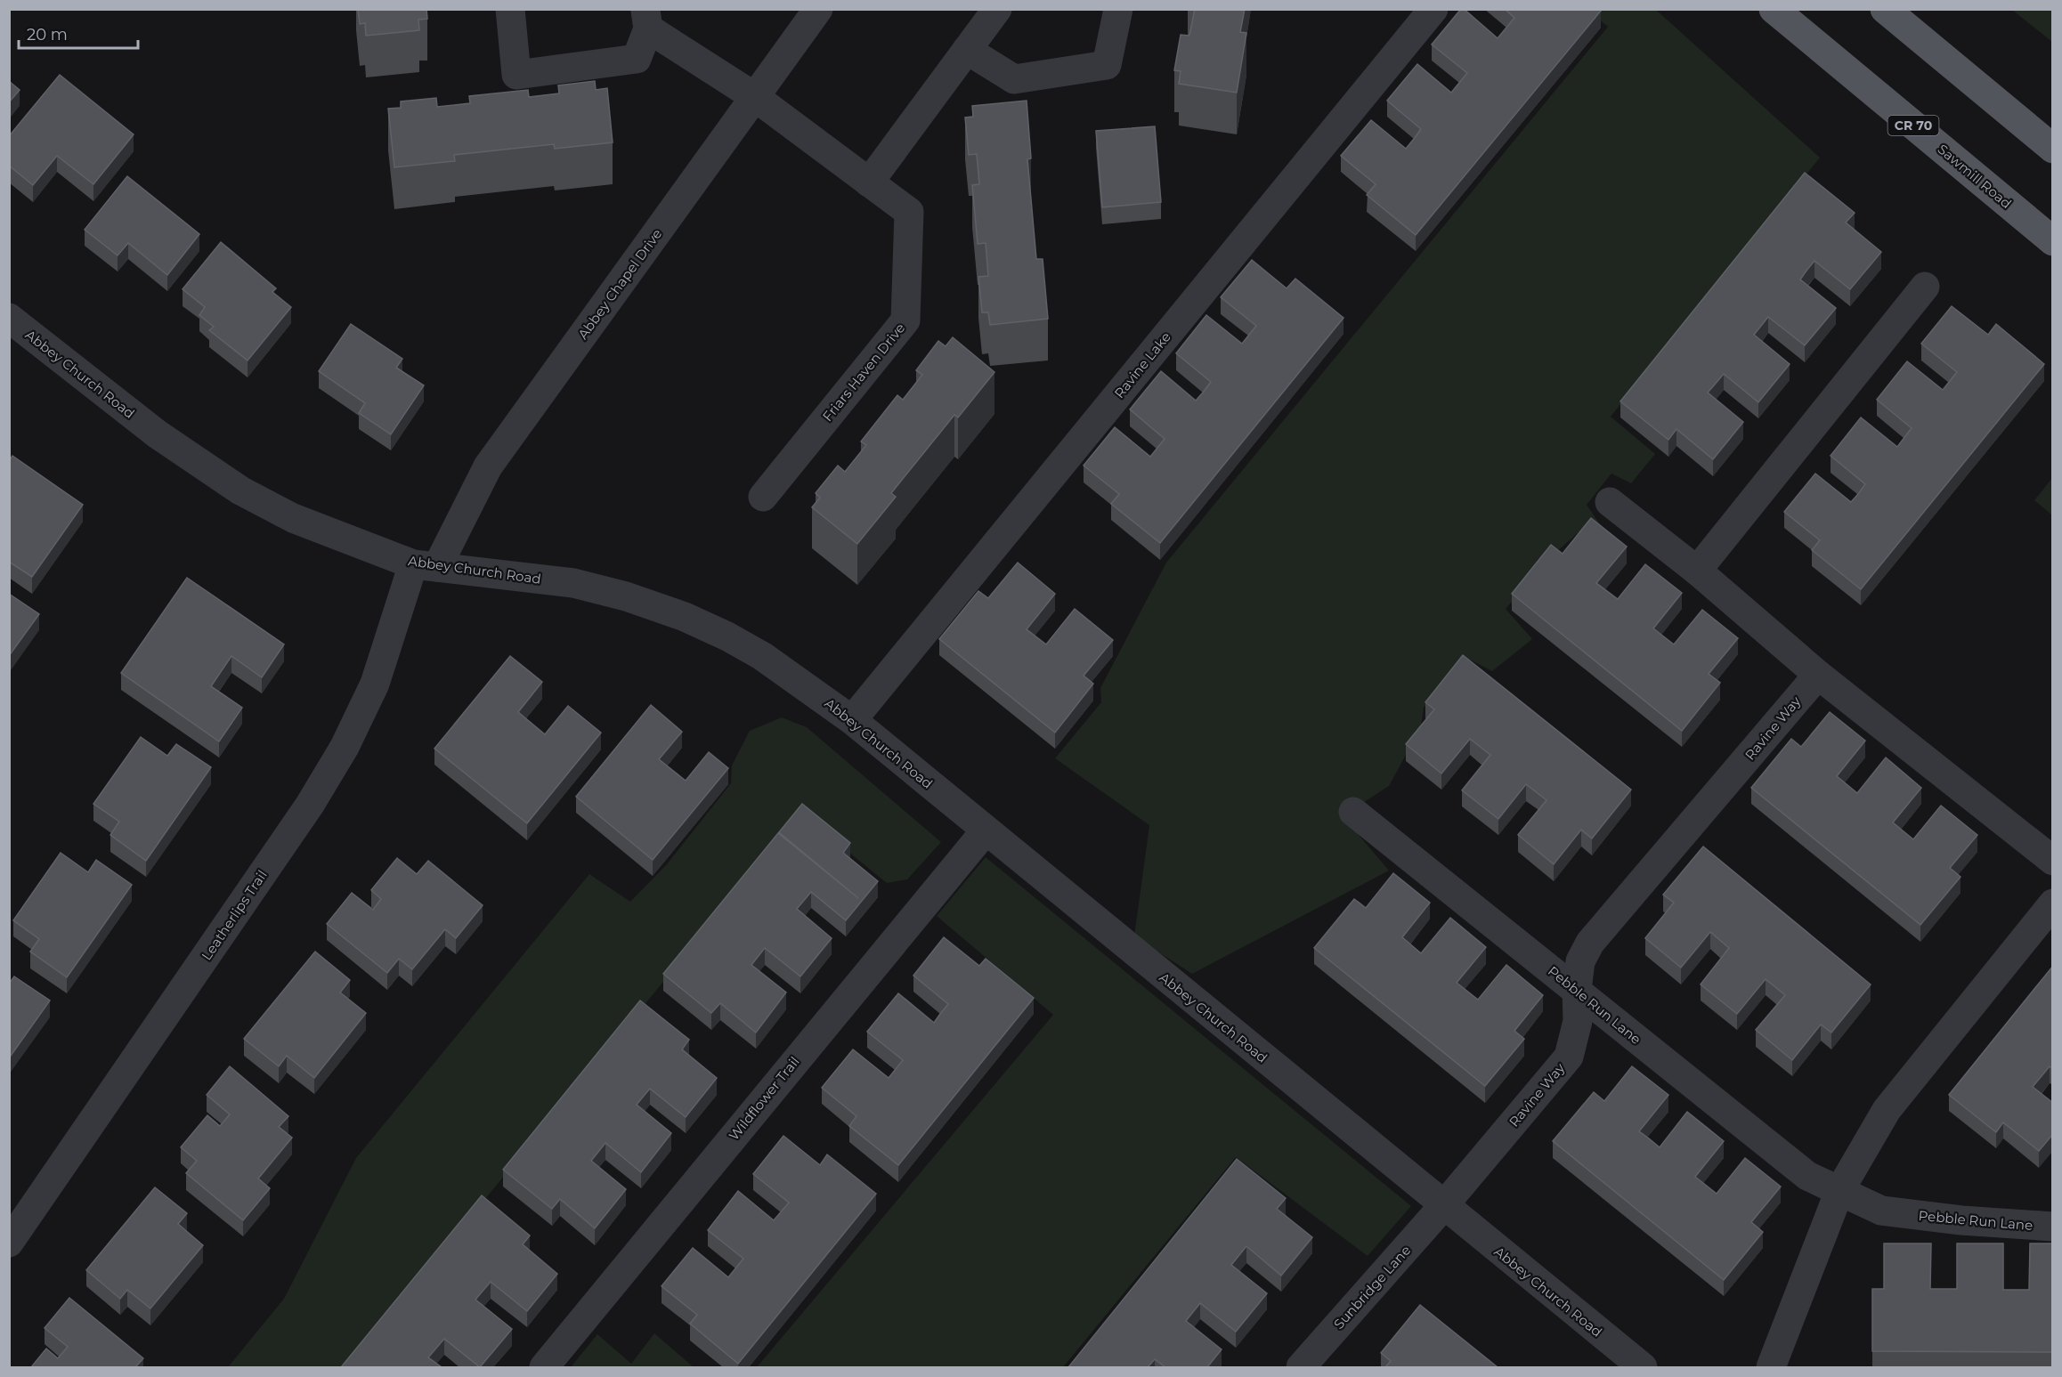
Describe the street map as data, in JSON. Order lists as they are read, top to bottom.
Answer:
{
  "streets": {
    "main road": ["CR 70", "Sawmill Road"],
    "street": [
      "Abbey Chapel Drive",
      "Ravine Lake",
      "Friars Haven Drive",
      "Abbey Church Road",
      "Ravine Way",
      "Leatherlips Trail",
      "Pebble Run Lane",
      "Wildflower Trail",
      "Sunbridge Lane"
    ]
  },
  "crossings": [
    ["Abbey Chapel Drive", "Friars Haven Drive"],
    ["Abbey Chapel Drive", "Abbey Church Road"],
    ["Abbey Chapel Drive", "Leatherlips Trail"],
    ["Ravine Lake", "Abbey Church Road"],
    ["Abbey Church Road", "Ravine Way"],
    ["Abbey Church Road", "Leatherlips Trail"],
    ["Abbey Church Road", "Wildflower Trail"],
    ["Abbey Church Road", "Sunbridge Lane"],
    ["Ravine Way", "Pebble Run Lane"],
    ["Ravine Way", "Sunbridge Lane"]
  ],
  "scale_bar": "20 m"
}
